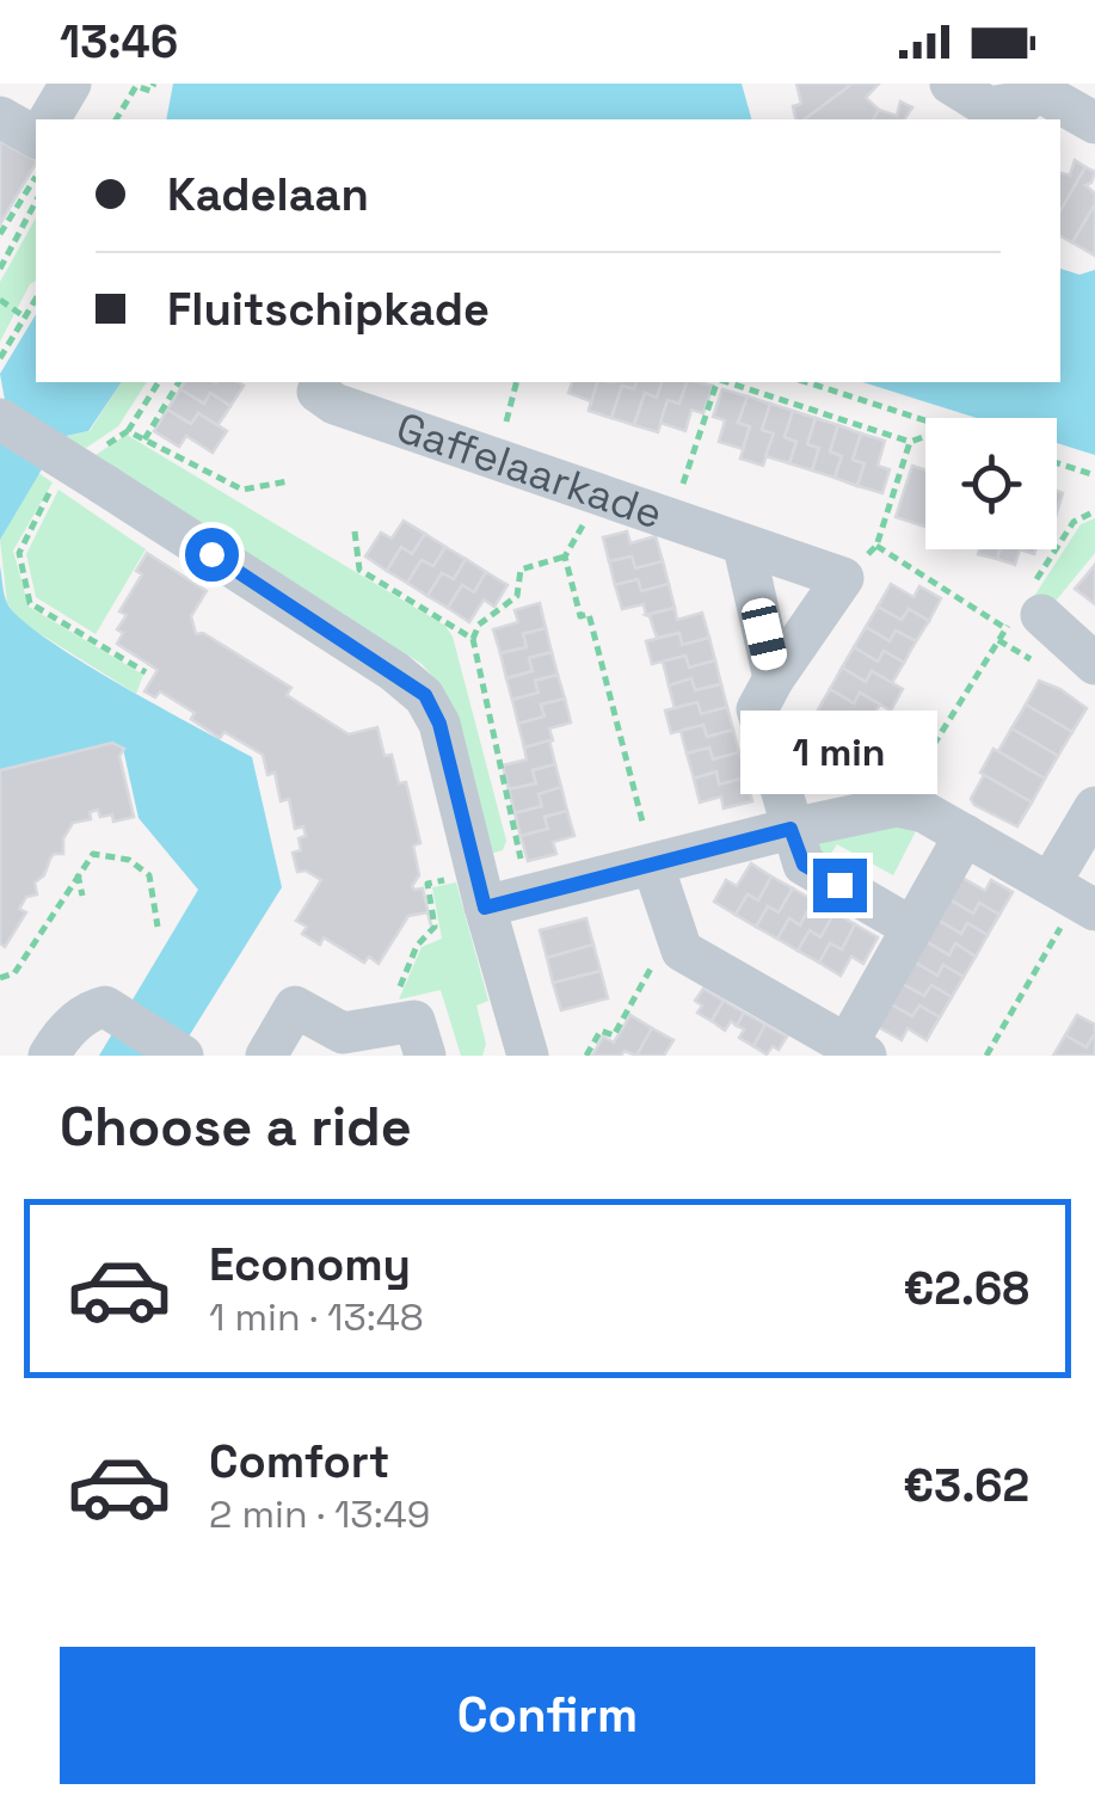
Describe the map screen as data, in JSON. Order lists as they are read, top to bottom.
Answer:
{
  "streets": {
    "street": ["Gaffelaarkade"]
  },
  "page": {
    "status": "13:46",
    "banner": ["Kadelaan", "Fluitschipkade"],
    "bubble": "1 min",
    "heading": "Choose a ride",
    "list": [
      {
        "name": "Economy",
        "note": "1 min · 13:48",
        "value": "€2.68"
      },
      {
        "name": "Comfort",
        "note": "2 min · 13:49",
        "value": "€3.62"
      }
    ],
    "buttons": "Confirm"
  }
}
